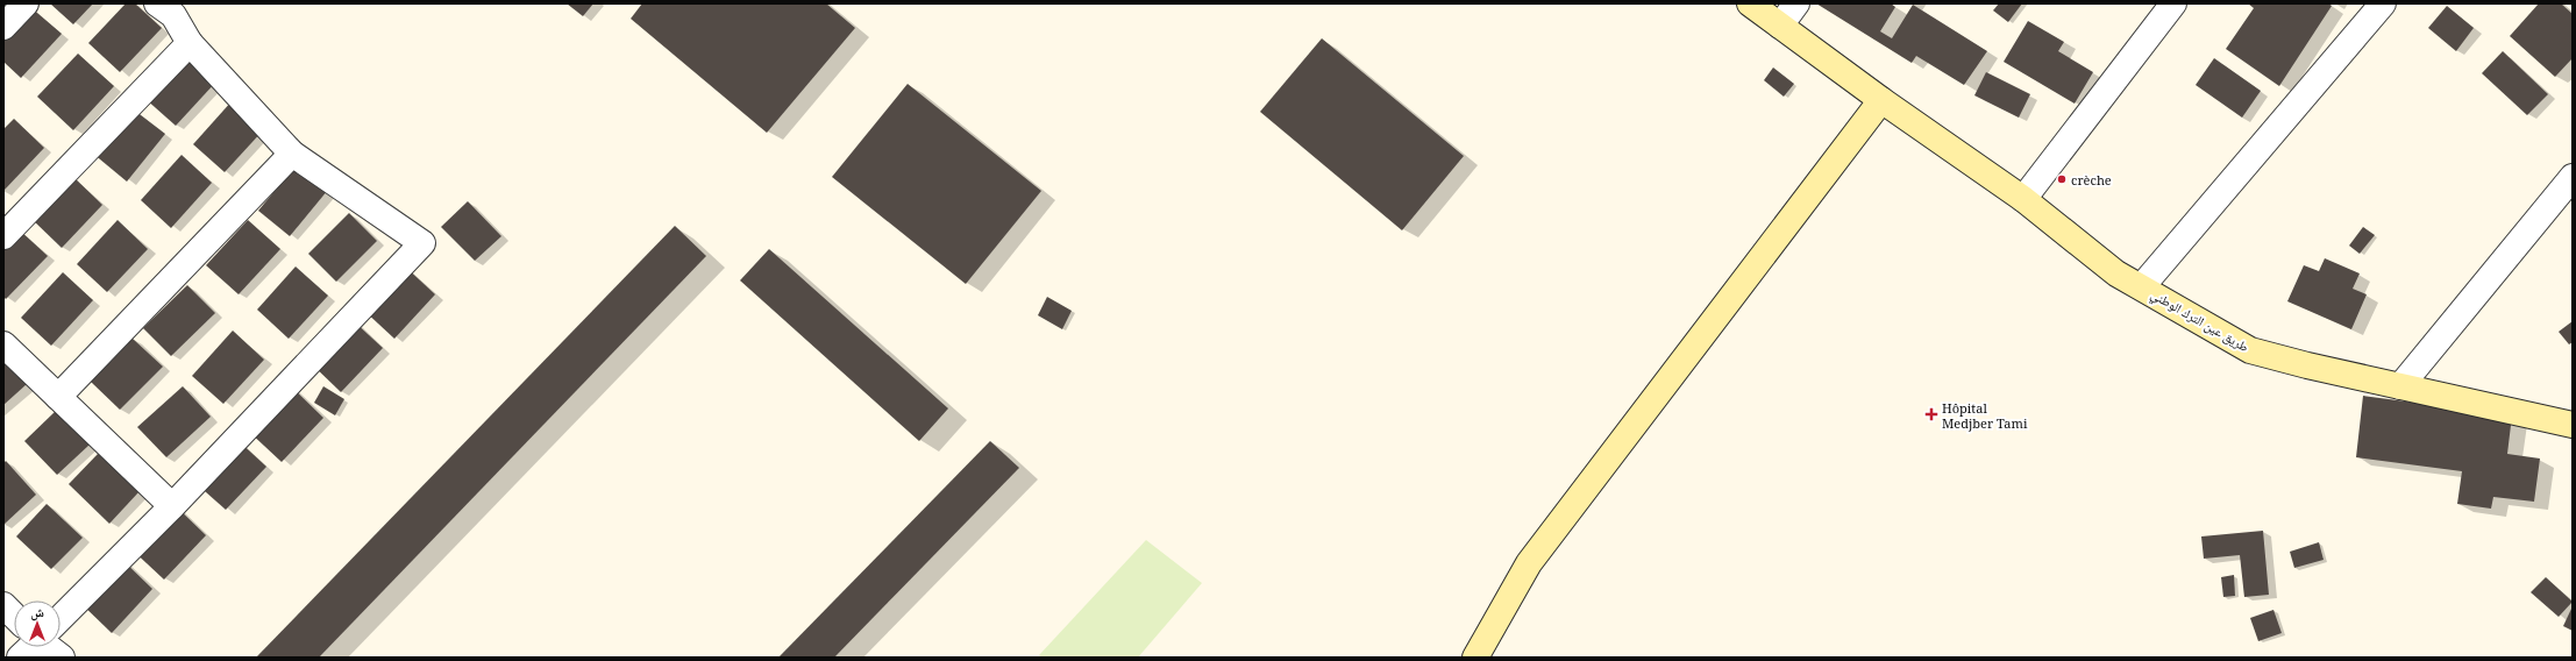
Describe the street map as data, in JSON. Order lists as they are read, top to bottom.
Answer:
{
  "streets": {
    "main road": ["طريق عين الترك الوطني"]
  },
  "places": {
    "other": ["crèche"],
    "health": ["Hôpital Medjber Tami"]
  },
  "north": "top"
}
